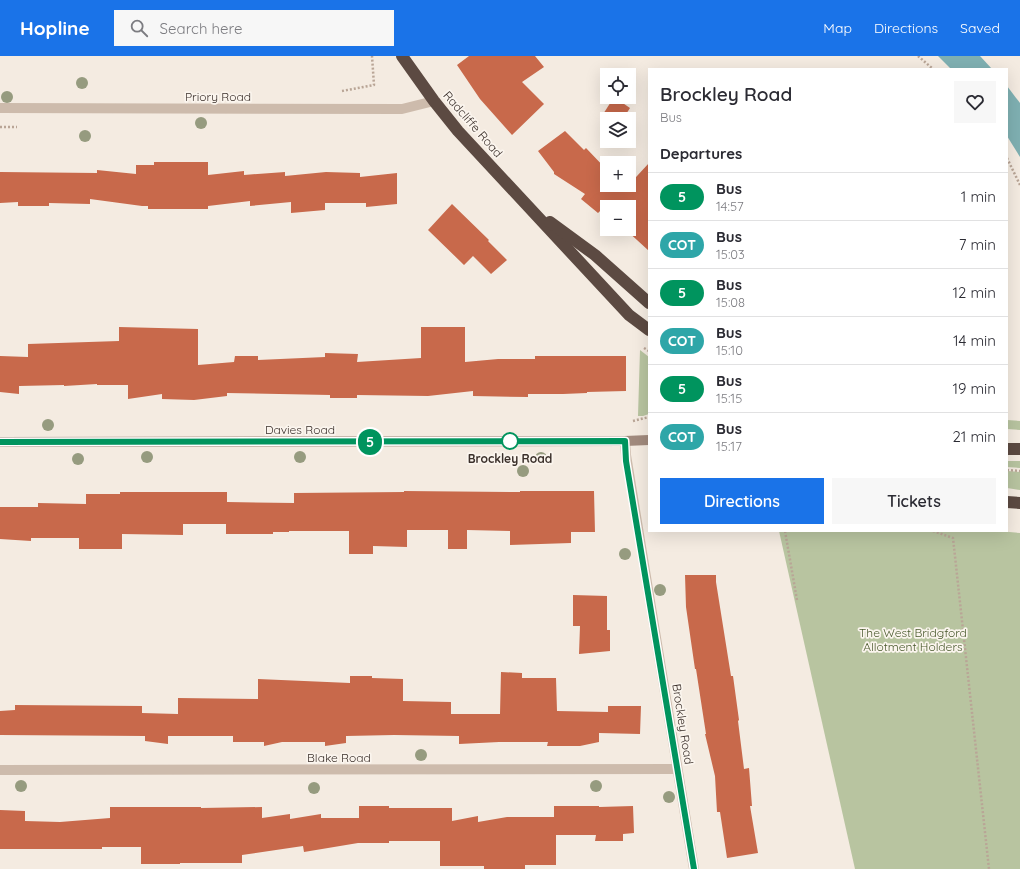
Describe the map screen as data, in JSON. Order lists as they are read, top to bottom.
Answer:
{
  "streets": {
    "highway": ["Radcliffe Road"],
    "street": [
      "Priory Road",
      "Davies Road",
      "Brockley Road",
      "Blake Road"
    ]
  },
  "crossings": [
    ["Priory Road", "Radcliffe Road"],
    ["Davies Road", "Brockley Road"],
    ["Brockley Road", "Blake Road"]
  ],
  "parks": ["The West Bridgford Allotment Holders"],
  "places": ["Brockley Road"],
  "lines": ["bus line 5"],
  "page": {
    "header": "Hopline",
    "search": "Search here",
    "nav": ["Map", "Directions", "Saved"],
    "on_map": "5",
    "map_buttons": ["+", "−"],
    "heading": [
      ["Brockley Road", "Bus"],
      "Departures"
    ],
    "list": [
      {
        "mark": "5",
        "name": "Bus",
        "note": "14:57",
        "value": "1 min"
      },
      {
        "mark": "COT",
        "name": "Bus",
        "note": "15:03",
        "value": "7 min"
      },
      {
        "mark": "5",
        "name": "Bus",
        "note": "15:08",
        "value": "12 min"
      },
      {
        "mark": "COT",
        "name": "Bus",
        "note": "15:10",
        "value": "14 min"
      },
      {
        "mark": "5",
        "name": "Bus",
        "note": "15:15",
        "value": "19 min"
      },
      {
        "mark": "COT",
        "name": "Bus",
        "note": "15:17",
        "value": "21 min"
      }
    ],
    "buttons": ["Directions", "Tickets"]
  }
}
